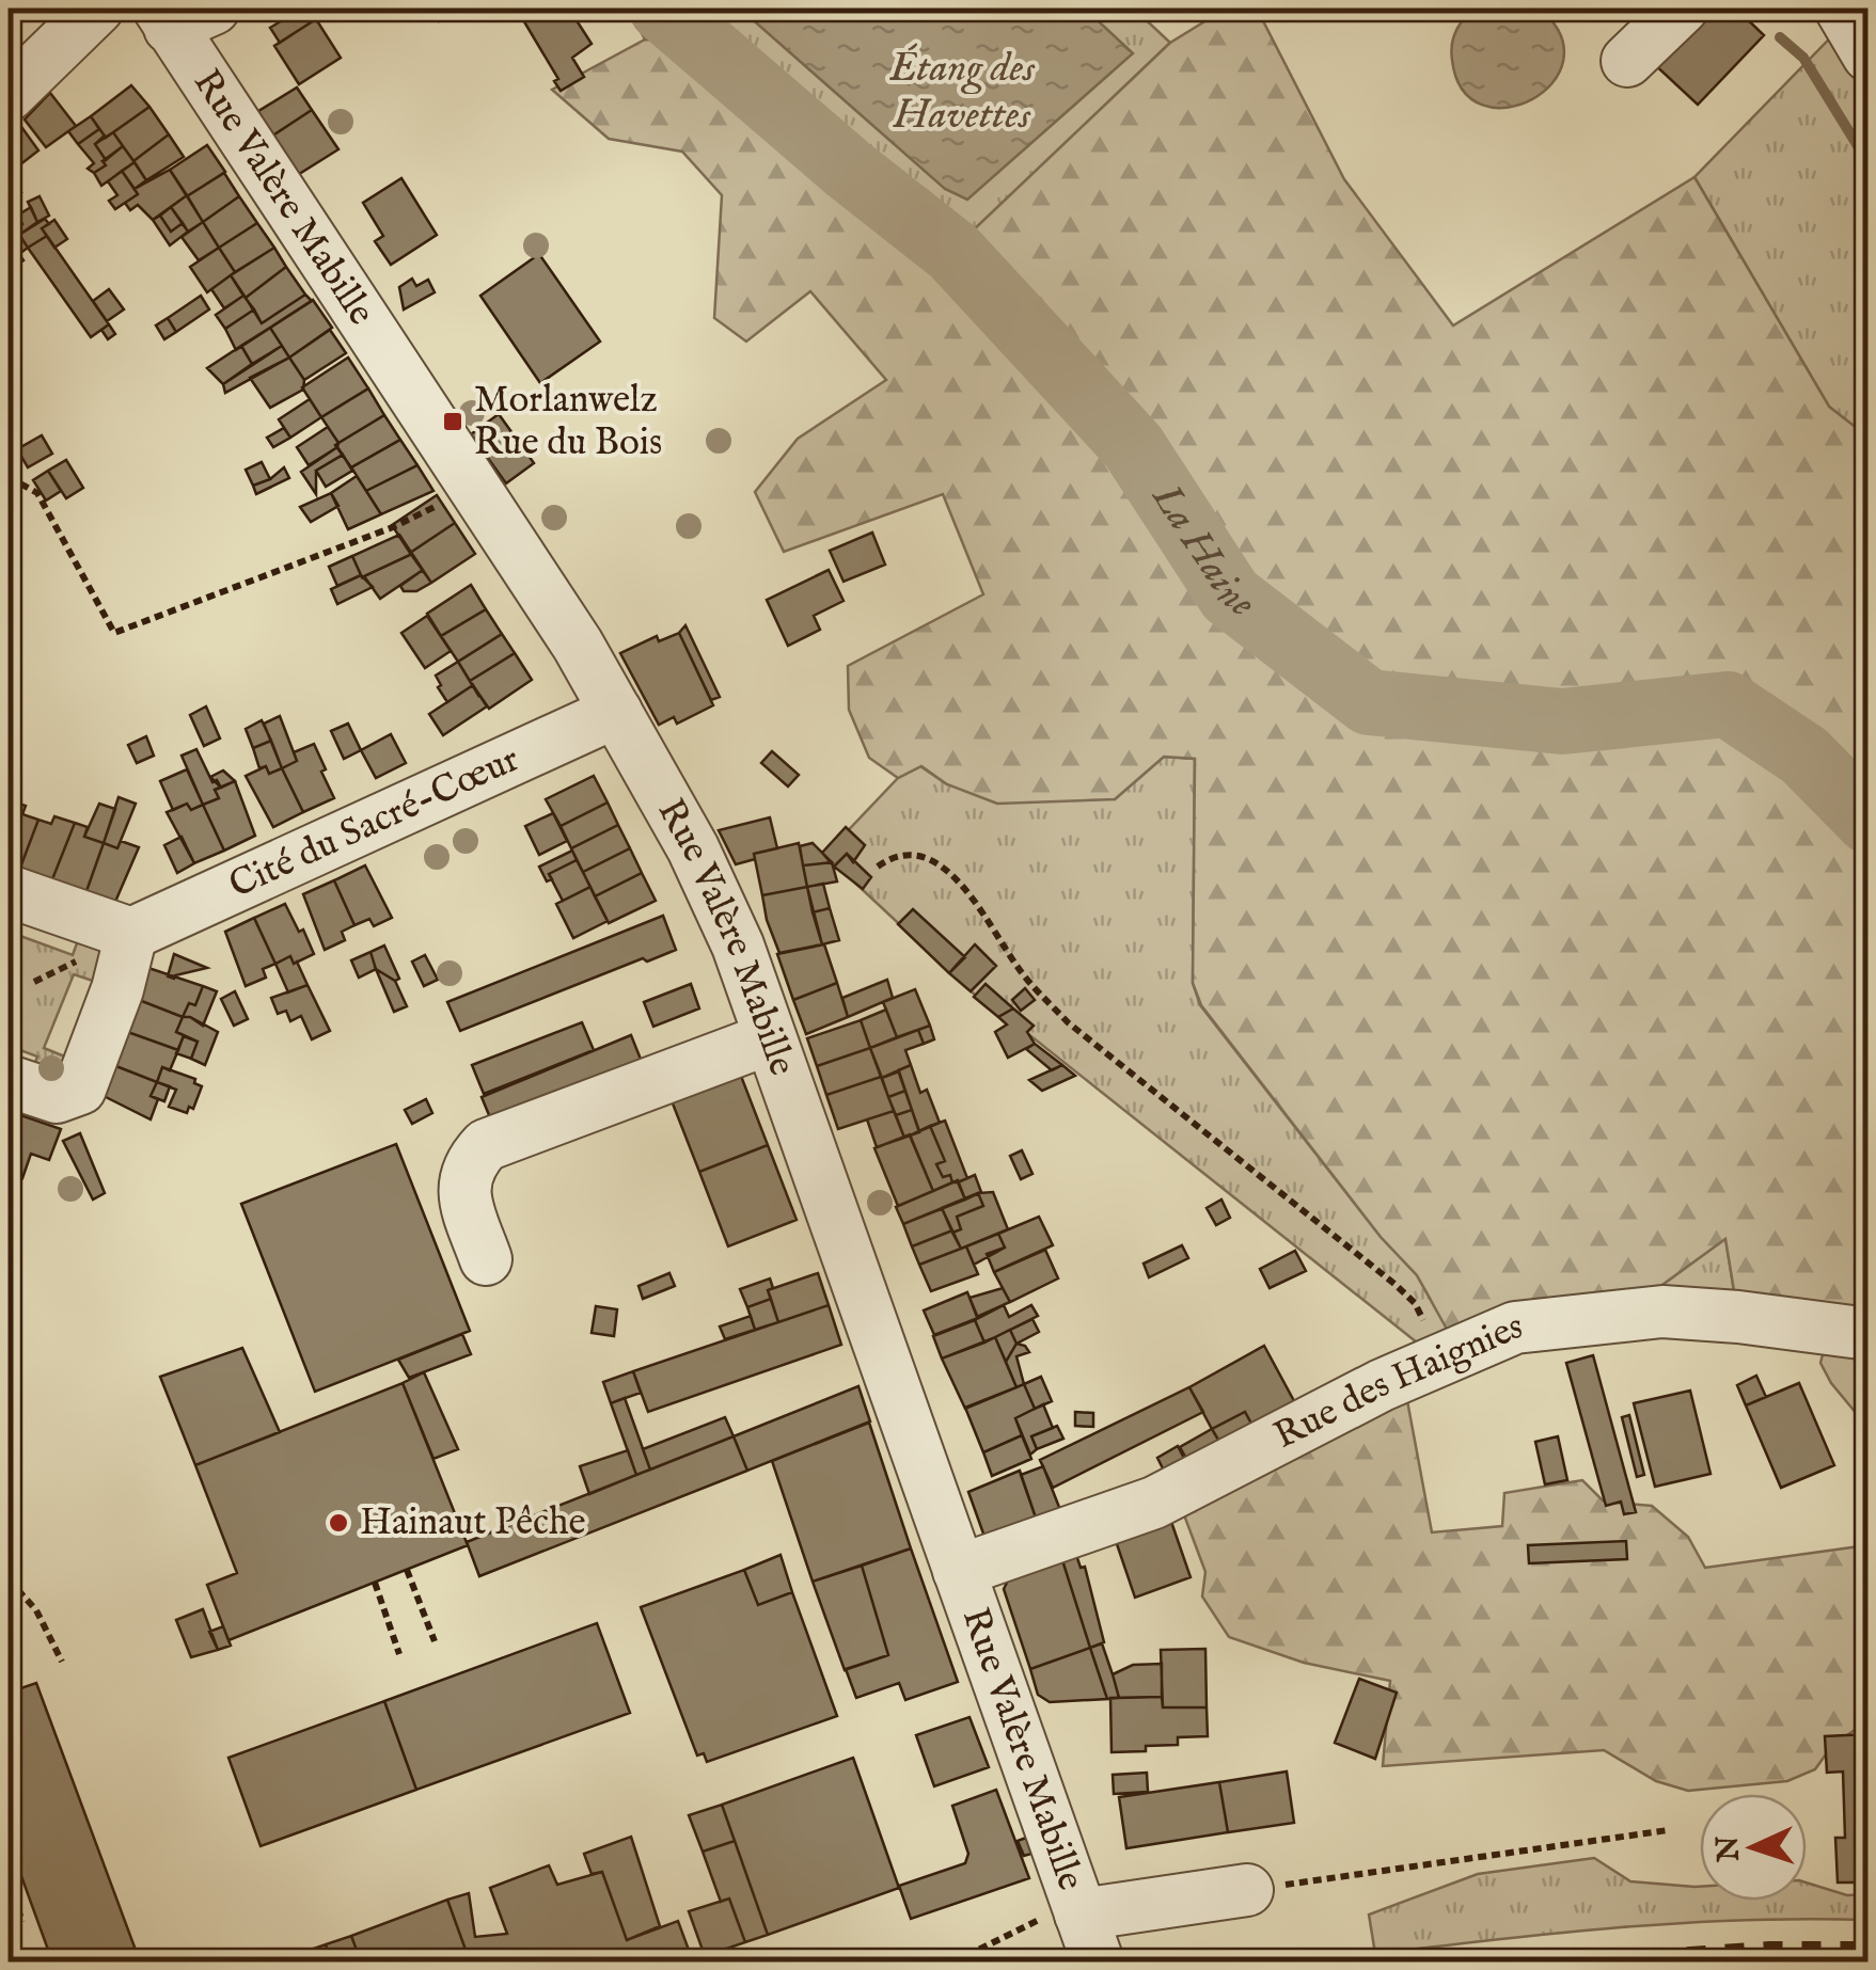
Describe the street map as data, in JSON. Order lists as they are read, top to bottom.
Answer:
{
  "streets": {
    "street": ["Rue Valère Mabille", "Cité du Sacré-Cœur", "Rue des Haignies"]
  },
  "crossings": [
    ["Rue Valère Mabille", "Cité du Sacré-Cœur"],
    ["Rue Valère Mabille", "Rue des Haignies"]
  ],
  "water": ["Étang des Havettes", "La Haine"],
  "places": {
    "transit": ["Morlanwelz Rue du Bois"],
    "other": ["Hainaut Pêche"]
  },
  "north": "left"
}
